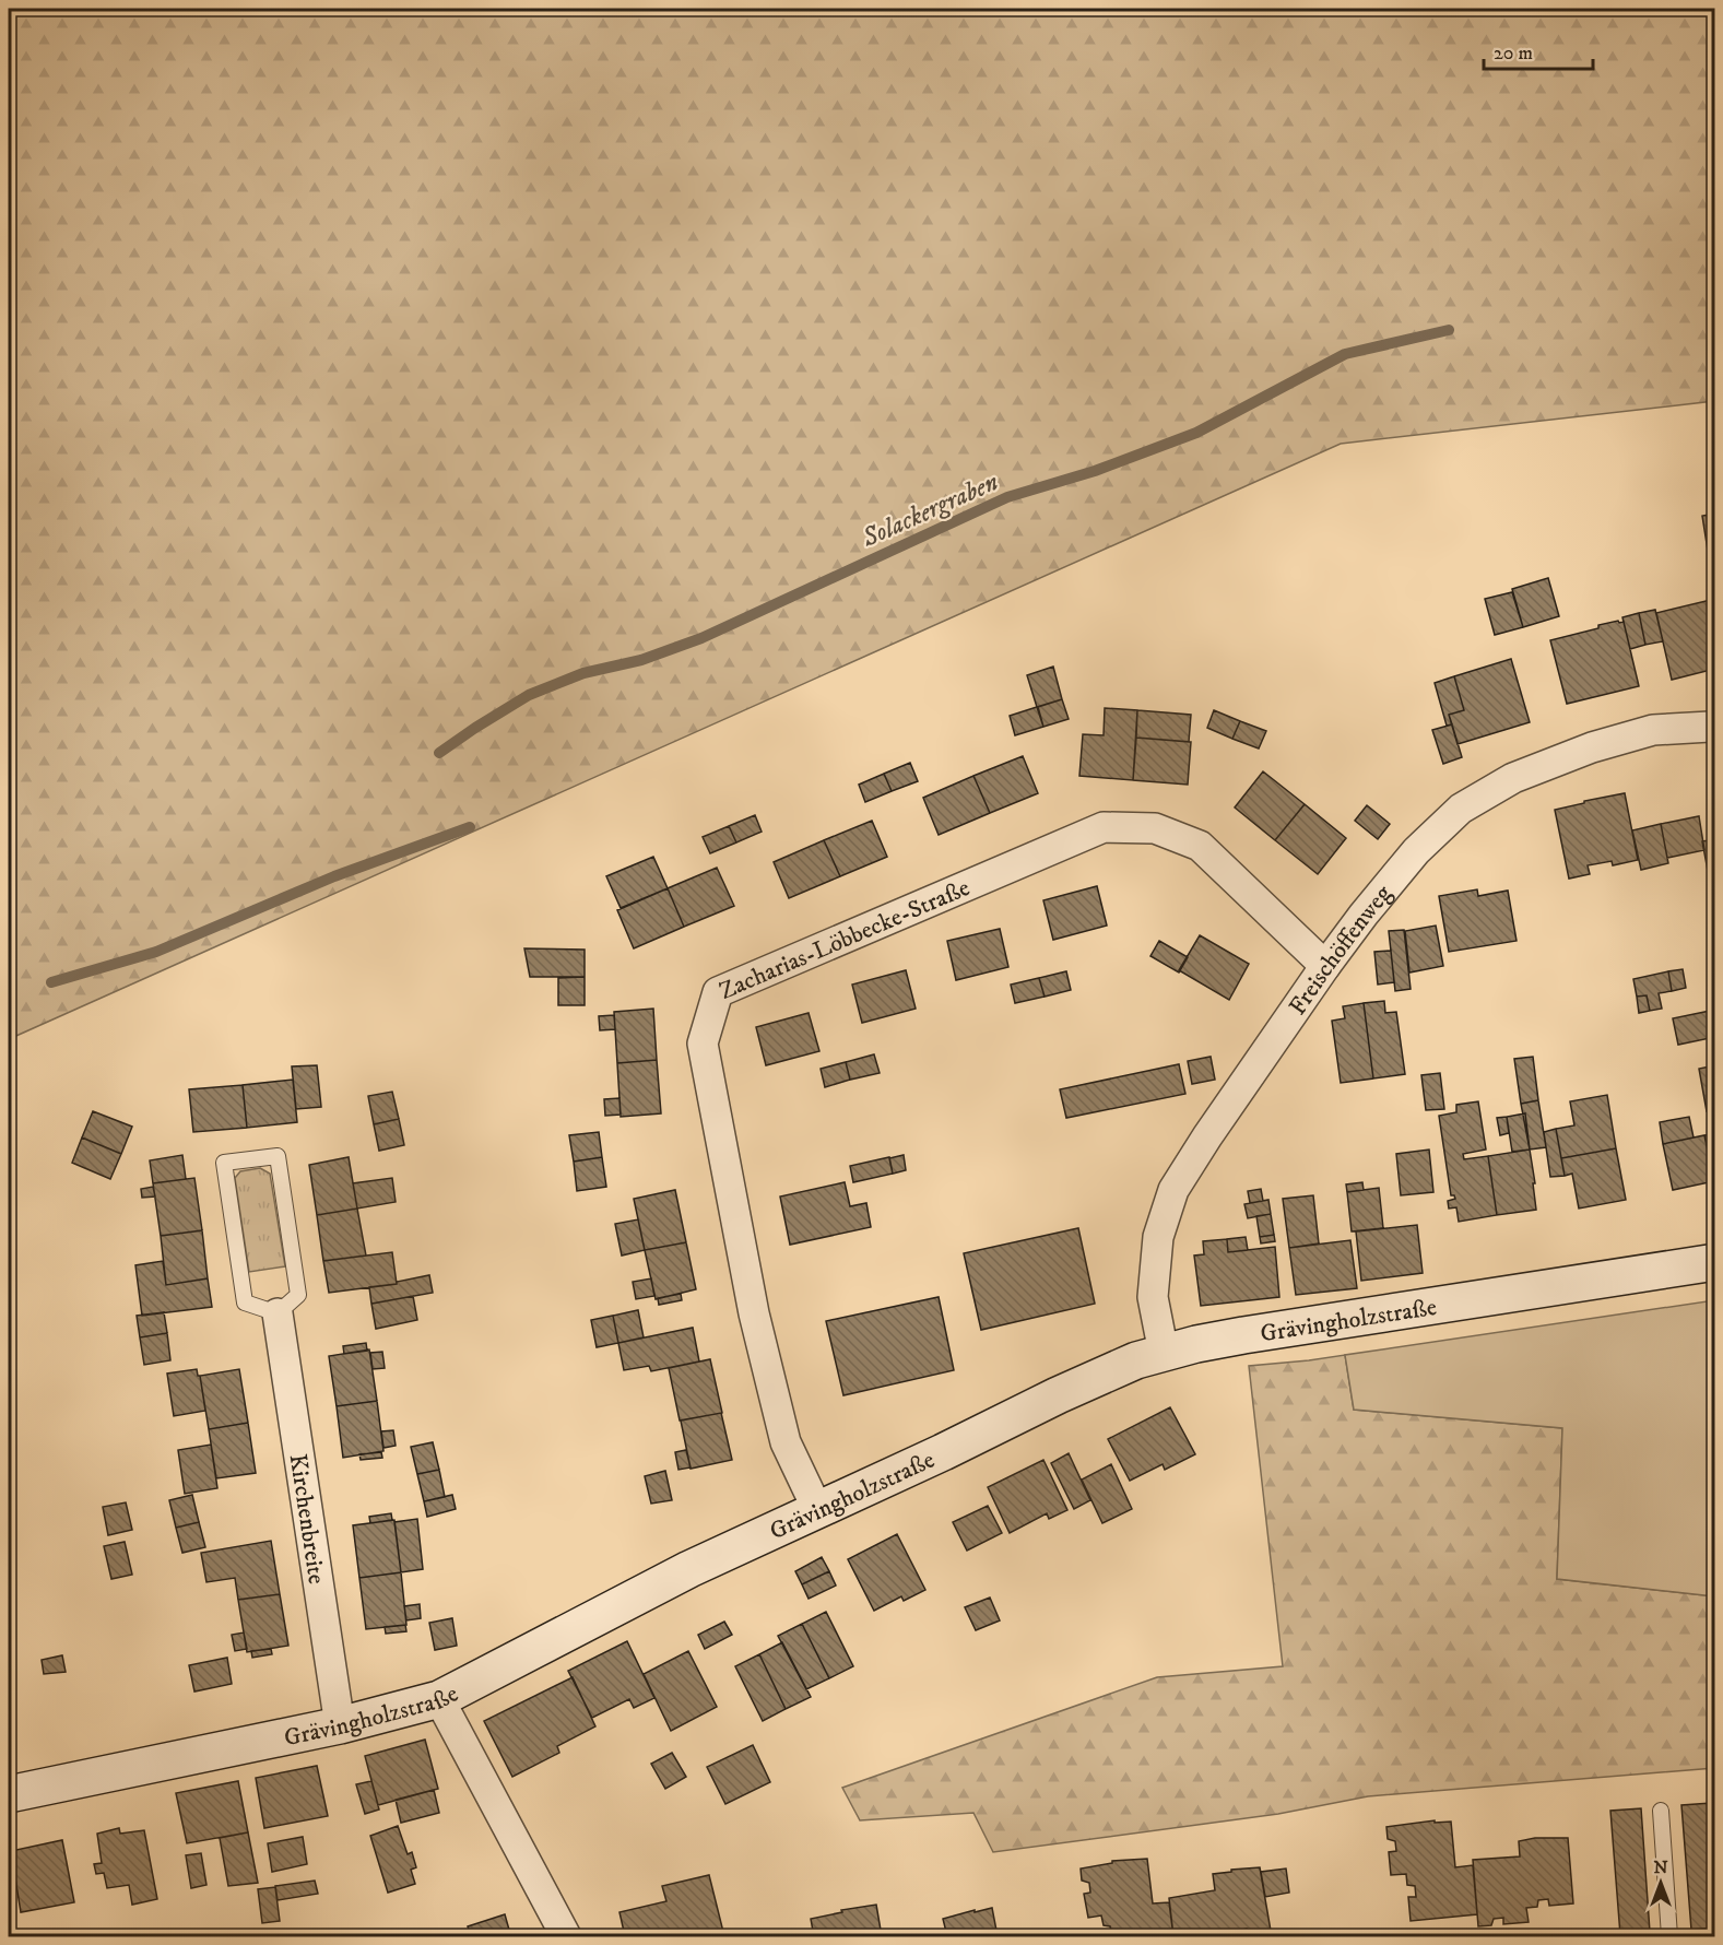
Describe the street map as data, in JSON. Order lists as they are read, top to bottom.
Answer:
{
  "streets": {
    "main road": ["Grävingholzstraße"],
    "street": ["Zacharias-Löbbecke-Straße", "Freischöffenweg", "Kirchenbreite"]
  },
  "crossings": [
    ["Zacharias-Löbbecke-Straße", "Freischöffenweg"],
    ["Zacharias-Löbbecke-Straße", "Grävingholzstraße"],
    ["Freischöffenweg", "Grävingholzstraße"],
    ["Grävingholzstraße", "Kirchenbreite"]
  ],
  "water": ["Solackergraben"],
  "scale_bar": "20 m",
  "north": "top"
}
